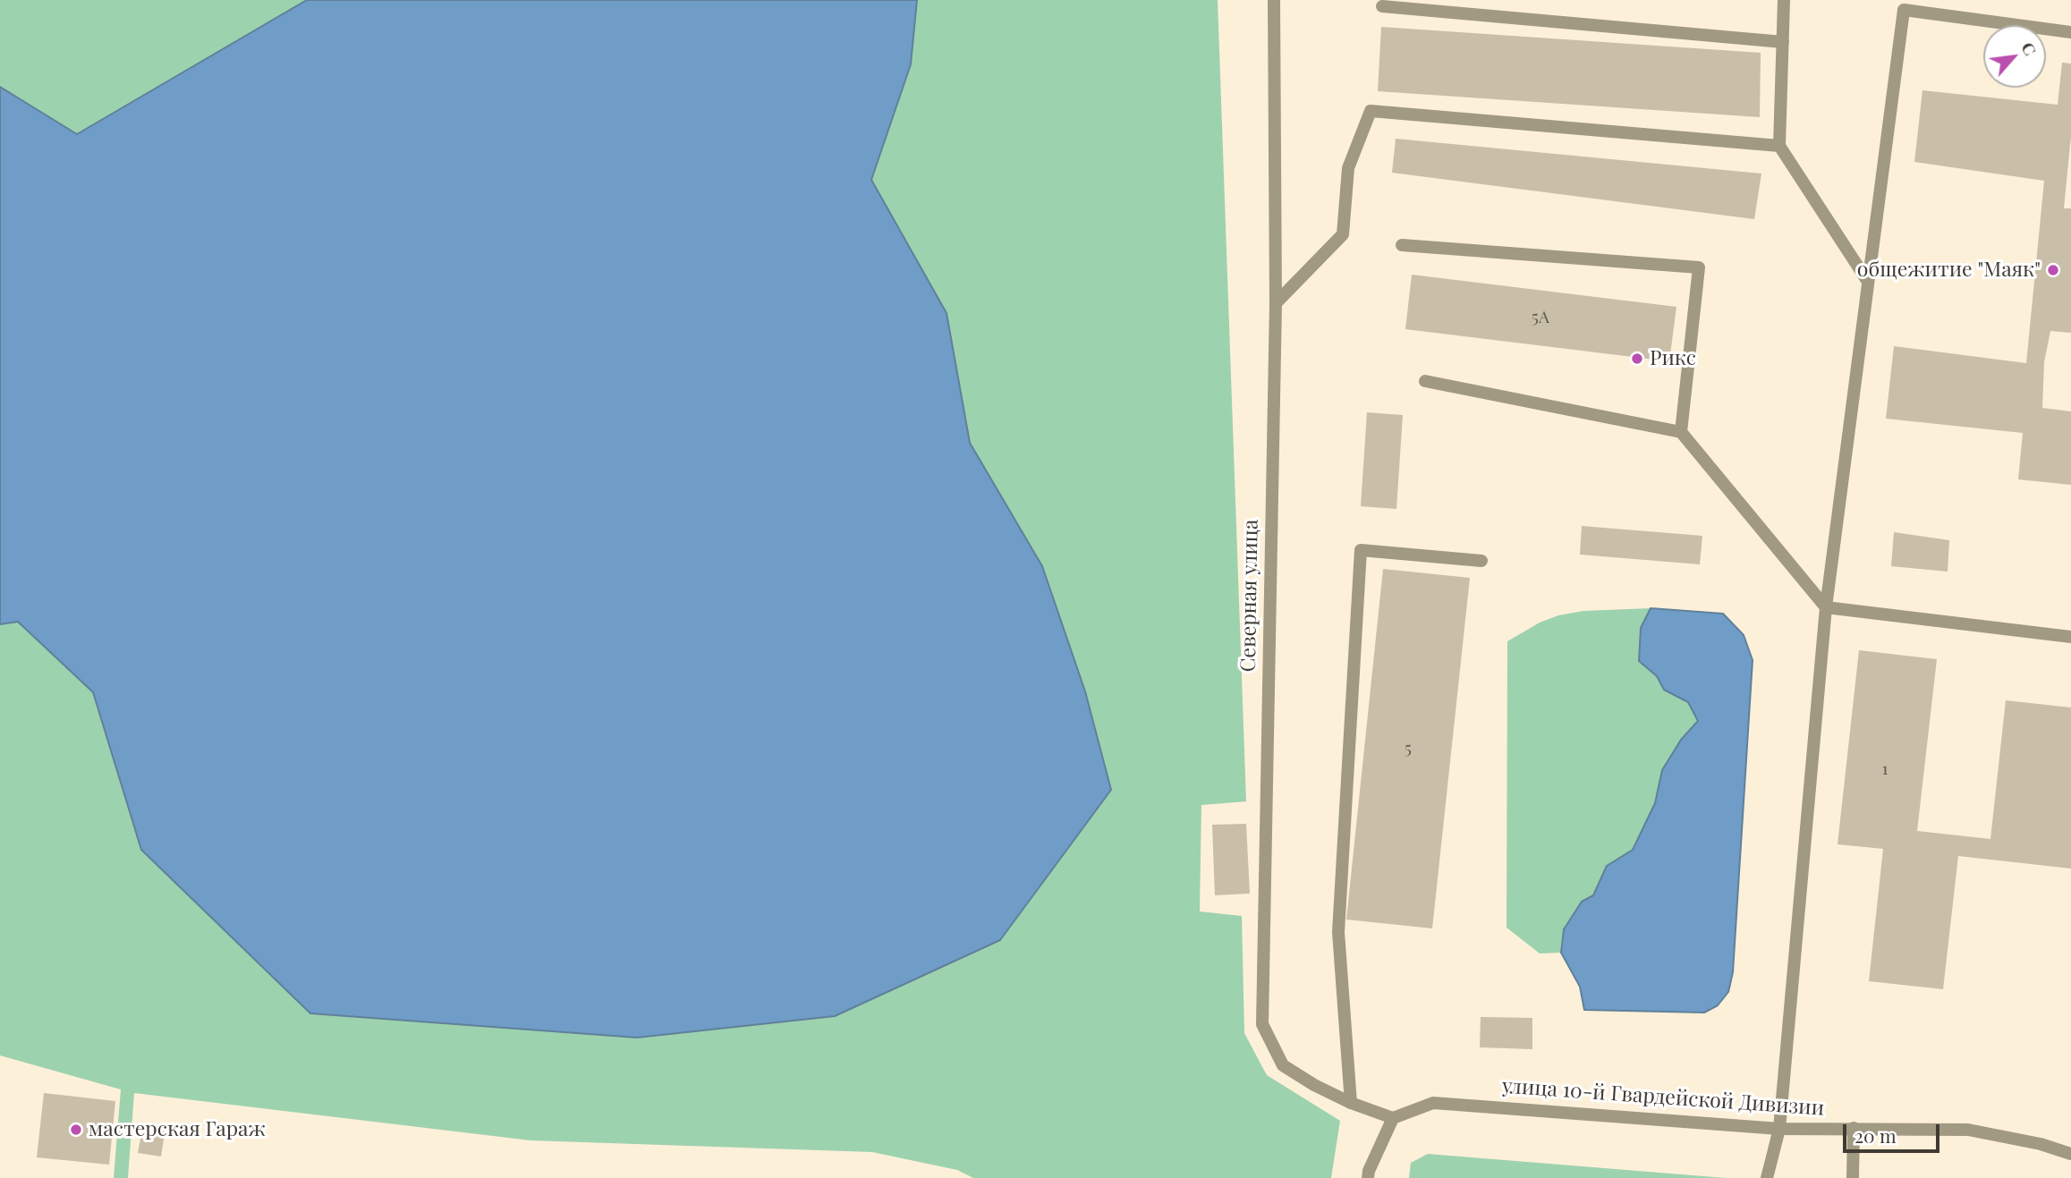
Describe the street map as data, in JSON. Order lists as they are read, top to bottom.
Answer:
{
  "streets": {
    "street": ["Северная улица", "улица 10-й Гвардейской Дивизии"]
  },
  "crossings": [
    ["Северная улица", "улица 10-й Гвардейской Дивизии"]
  ],
  "places": ["общежитие \"Маяк\"", "Рикс", "мастерская Гараж"],
  "house_numbers": ["5А", "5", "1"],
  "scale_bar": "20 m",
  "north": "top right"
}
